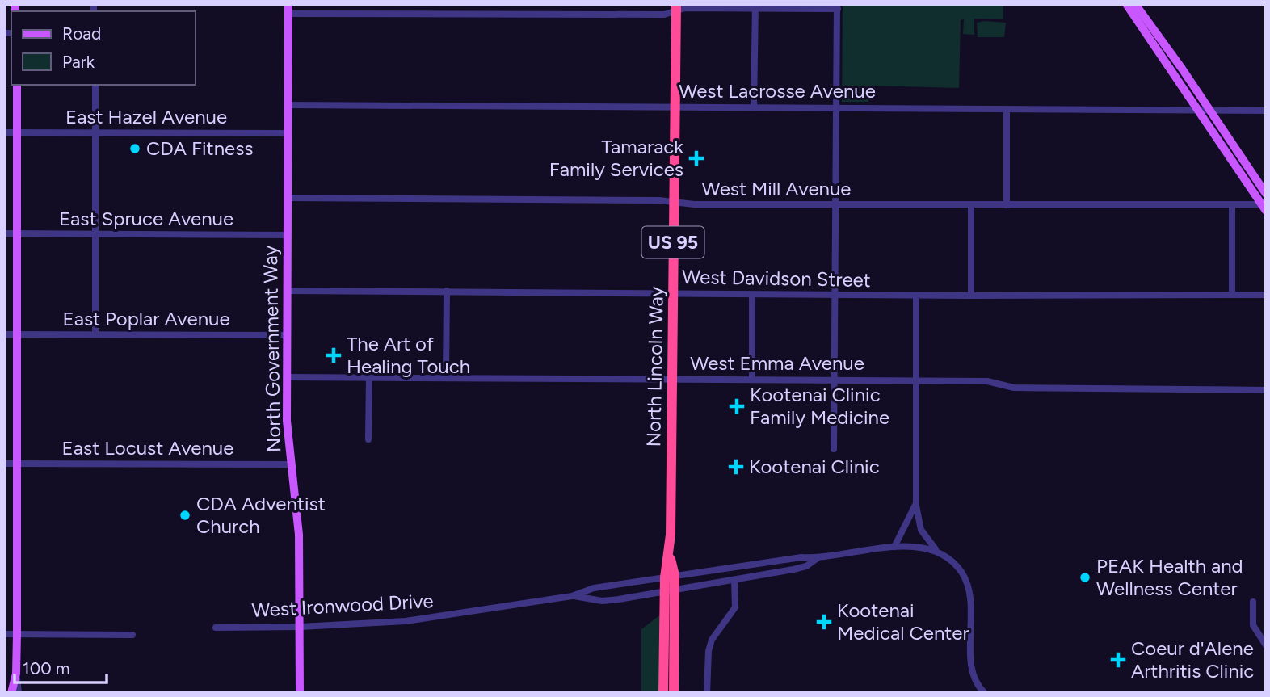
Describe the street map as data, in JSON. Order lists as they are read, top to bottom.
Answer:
{
  "streets": {
    "highway": ["US 95", "North Lincoln Way"],
    "main road": ["North Government Way"],
    "street": [
      "West Lacrosse Avenue",
      "East Hazel Avenue",
      "West Mill Avenue",
      "East Spruce Avenue",
      "West Davidson Street",
      "East Poplar Avenue",
      "West Emma Avenue",
      "East Locust Avenue",
      "West Ironwood Drive"
    ]
  },
  "crossings": [
    ["West Lacrosse Avenue", "North Government Way"],
    ["West Lacrosse Avenue", "North Lincoln Way"],
    ["East Hazel Avenue", "North Government Way"],
    ["West Mill Avenue", "North Government Way"],
    ["West Mill Avenue", "North Lincoln Way"],
    ["East Spruce Avenue", "North Government Way"],
    ["US 95", "North Lincoln Way"],
    ["US 95", "West Ironwood Drive"],
    ["West Davidson Street", "North Government Way"],
    ["West Davidson Street", "North Lincoln Way"],
    ["East Poplar Avenue", "North Government Way"],
    ["North Government Way", "West Emma Avenue"],
    ["North Government Way", "East Locust Avenue"],
    ["North Government Way", "West Ironwood Drive"],
    ["West Emma Avenue", "North Lincoln Way"],
    ["North Lincoln Way", "West Ironwood Drive"]
  ],
  "places": {
    "other": ["CDA Fitness", "CDA Adventist Church", "PEAK Health and Wellness Center"],
    "health": [
      "Tamarack Family Services",
      "The Art of Healing Touch",
      "Kootenai Clinic Family Medicine",
      "Kootenai Clinic",
      "Kootenai Medical Center",
      "Coeur d'Alene Arthritis Clinic"
    ]
  },
  "legend": ["Road", "Park"],
  "scale_bar": "100 m"
}
